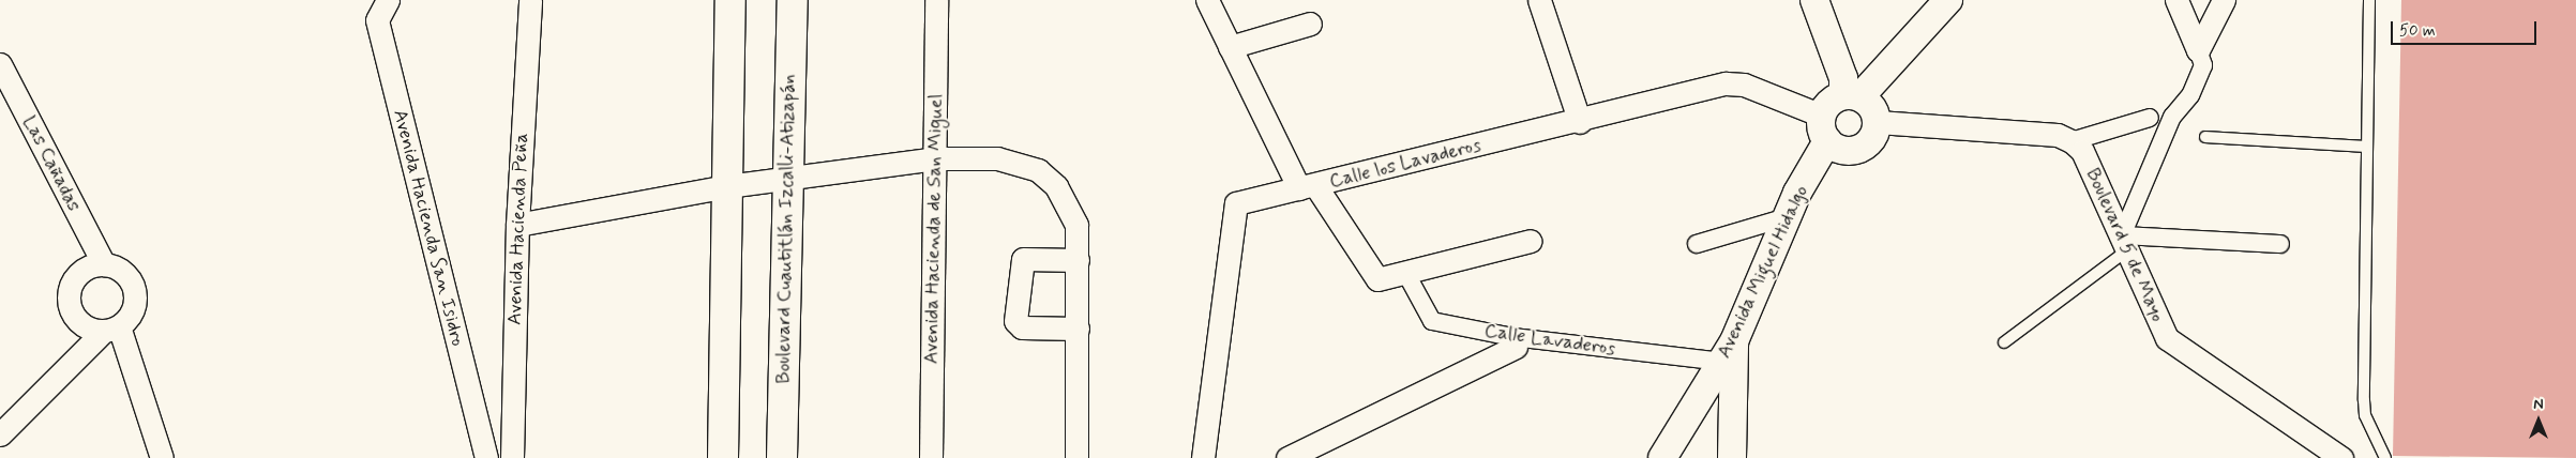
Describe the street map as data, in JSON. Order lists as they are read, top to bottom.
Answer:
{
  "streets": {
    "main road": ["Boulevard Cuautitlán Izcalli-Atizapán"],
    "street": [
      "Las Cañadas",
      "Calle los Lavaderos",
      "Avenida Hacienda San Isidro",
      "Avenida Hacienda Peña",
      "Avenida Hacienda de San Miguel",
      "Boulevard 5 de Mayo",
      "Avenida Miguel Hidalgo",
      "Calle Lavaderos"
    ]
  },
  "crossings": [
    ["Calle los Lavaderos", "Avenida Miguel Hidalgo"],
    ["Avenida Miguel Hidalgo", "Calle Lavaderos"]
  ],
  "scale_bar": "50 m",
  "north": "top"
}
